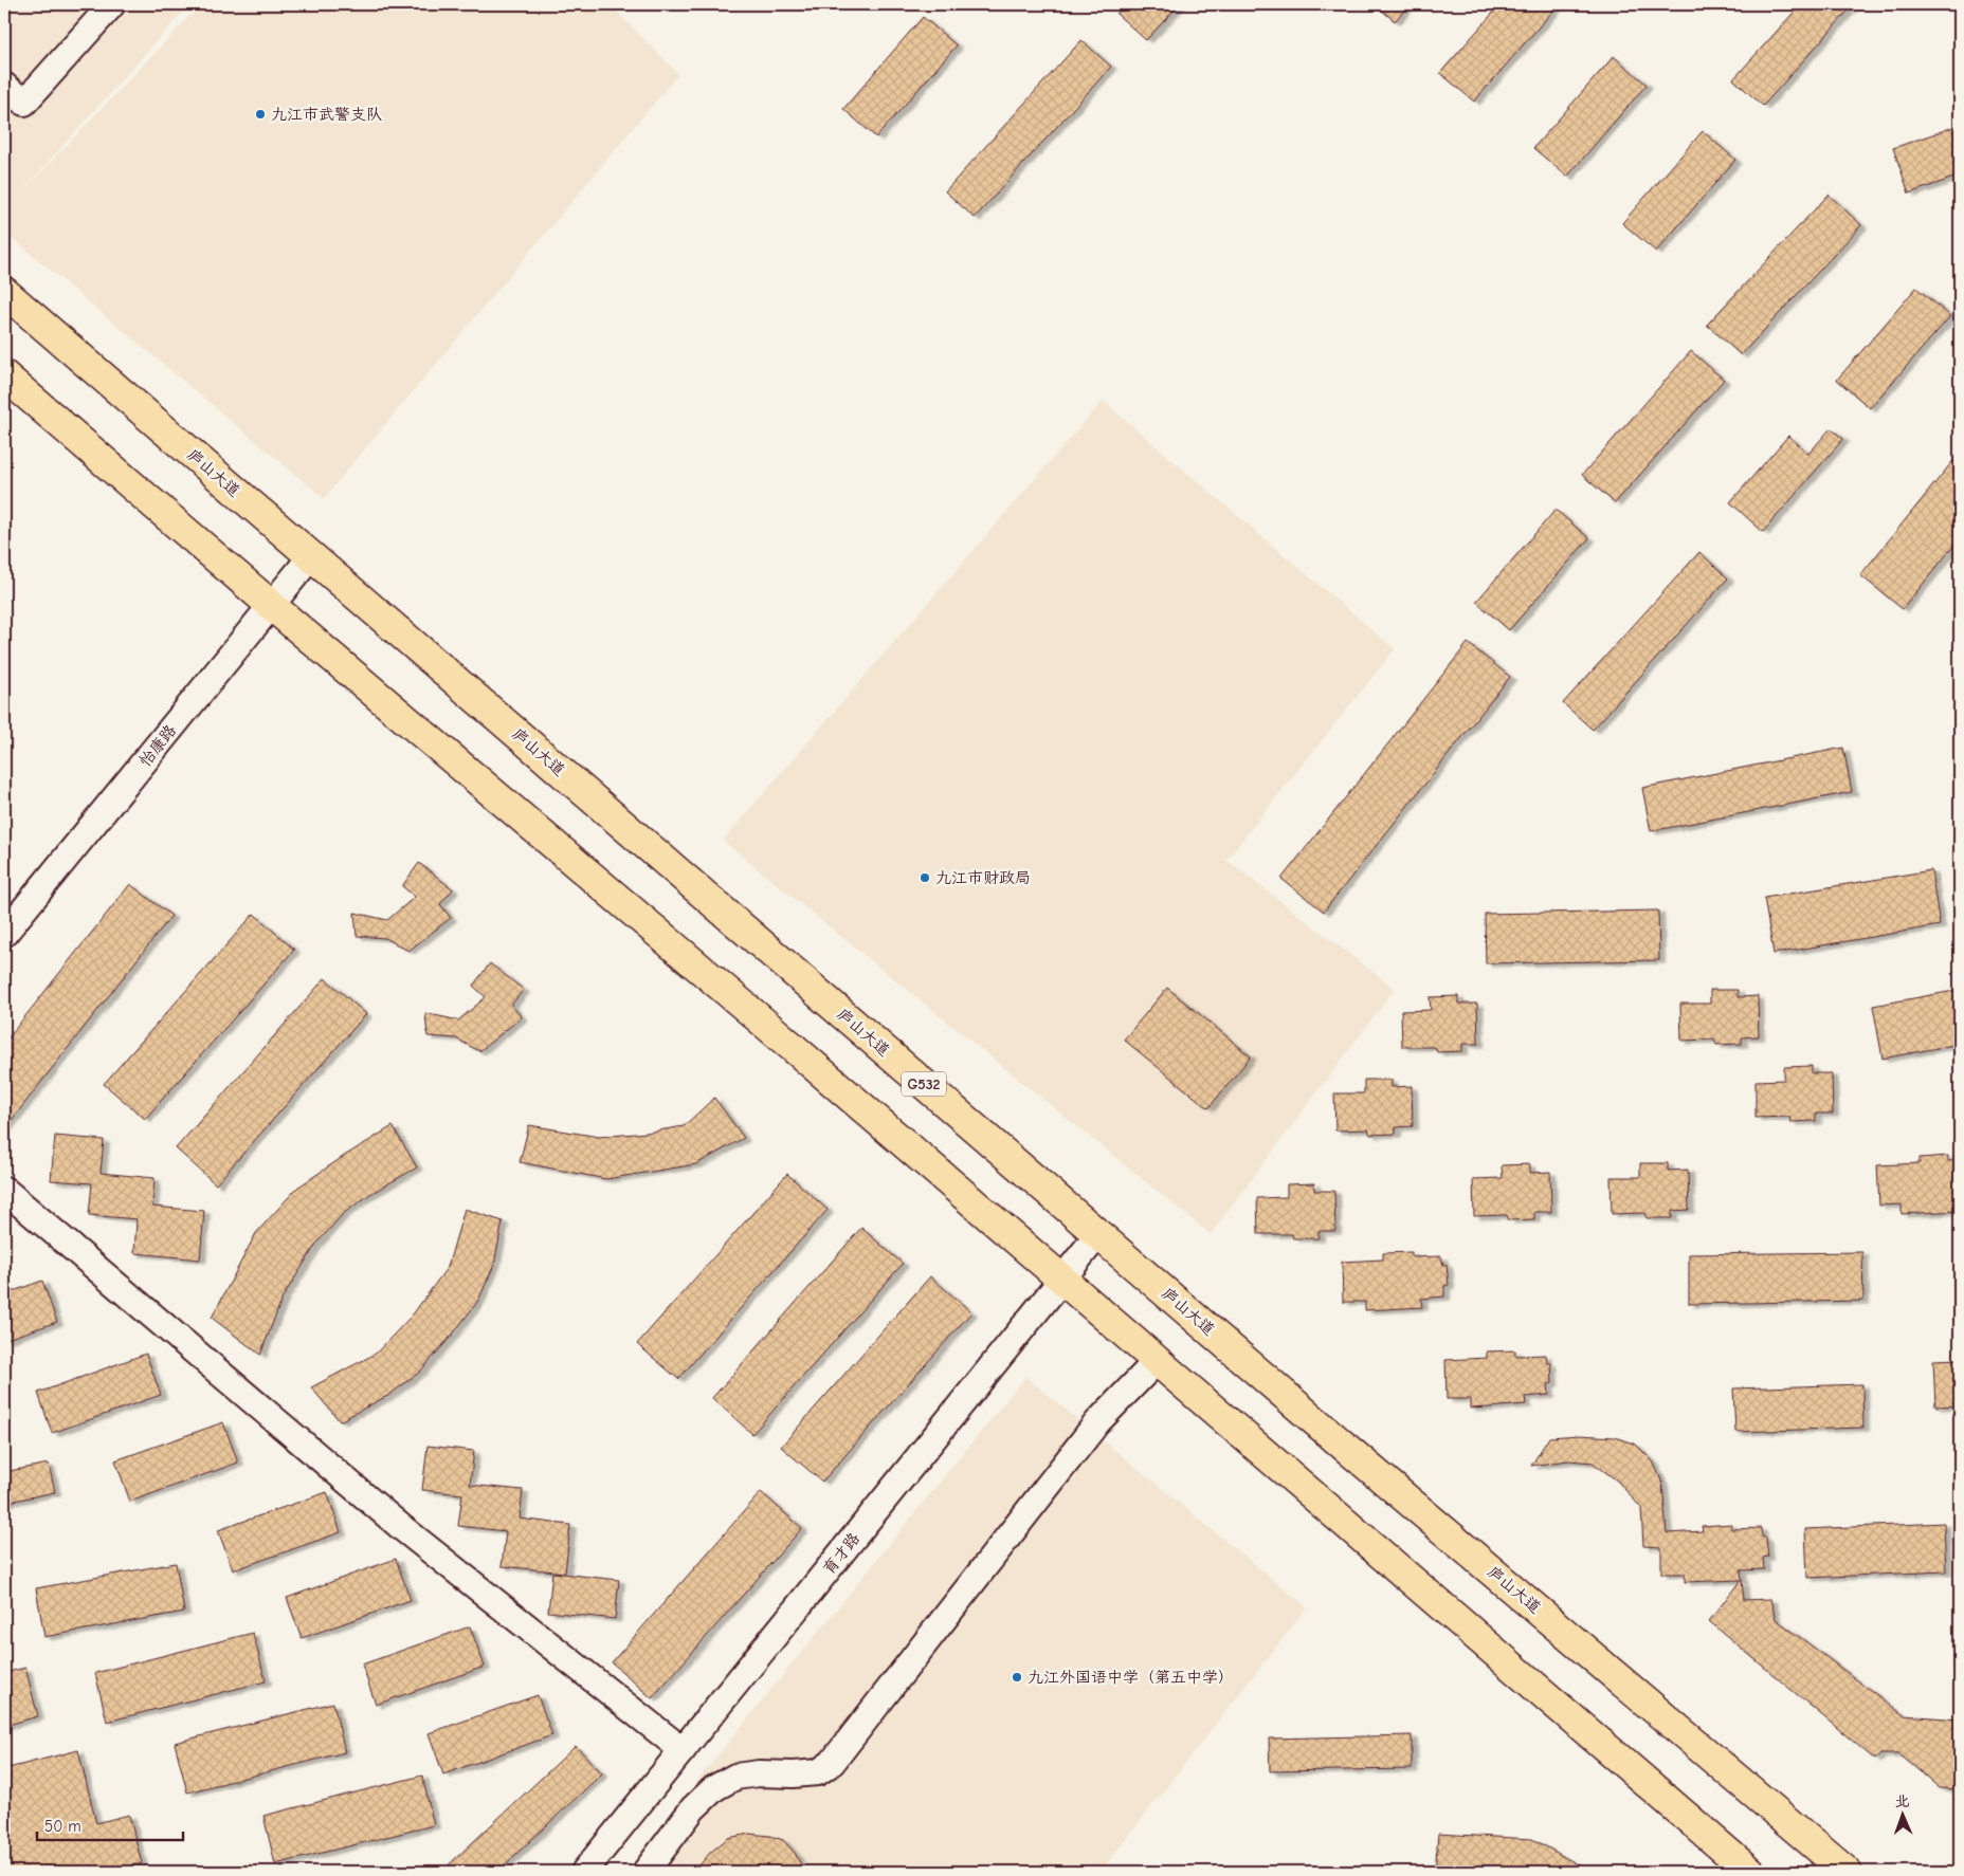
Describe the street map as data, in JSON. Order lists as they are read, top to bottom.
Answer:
{
  "streets": {
    "highway": ["庐山大道", "G532"],
    "street": ["怡康路", "育才路"]
  },
  "crossings": [
    ["庐山大道", "怡康路"],
    ["庐山大道", "育才路"]
  ],
  "places": ["九江市武警支队", "九江市财政局", "九江外国语中学（第五中学）"],
  "scale_bar": "50 m",
  "north": "top"
}
